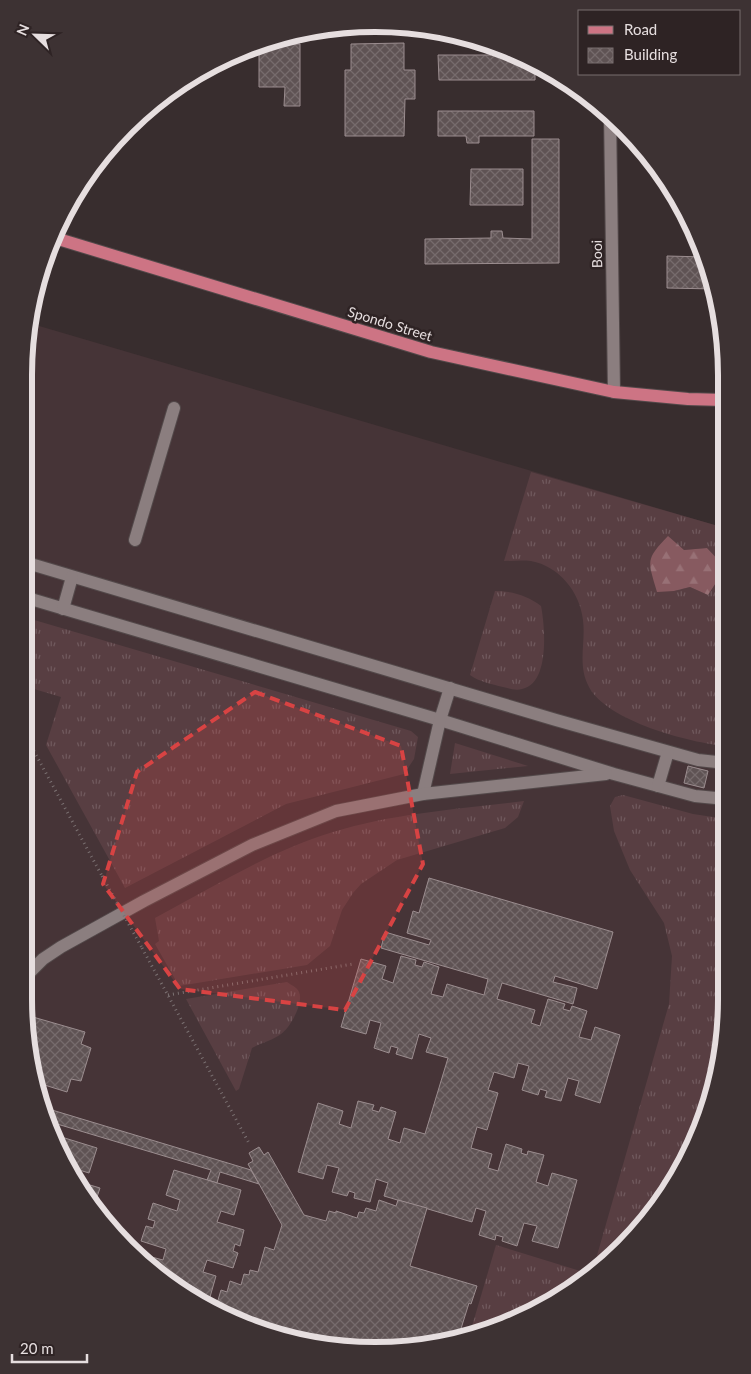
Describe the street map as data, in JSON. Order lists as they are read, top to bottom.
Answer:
{
  "streets": {
    "main road": ["Spondo Street"],
    "street": ["Booi"]
  },
  "crossings": [
    ["Booi", "Spondo Street"]
  ],
  "legend": ["Road", "Building"],
  "scale_bar": "20 m",
  "north": "top left"
}
